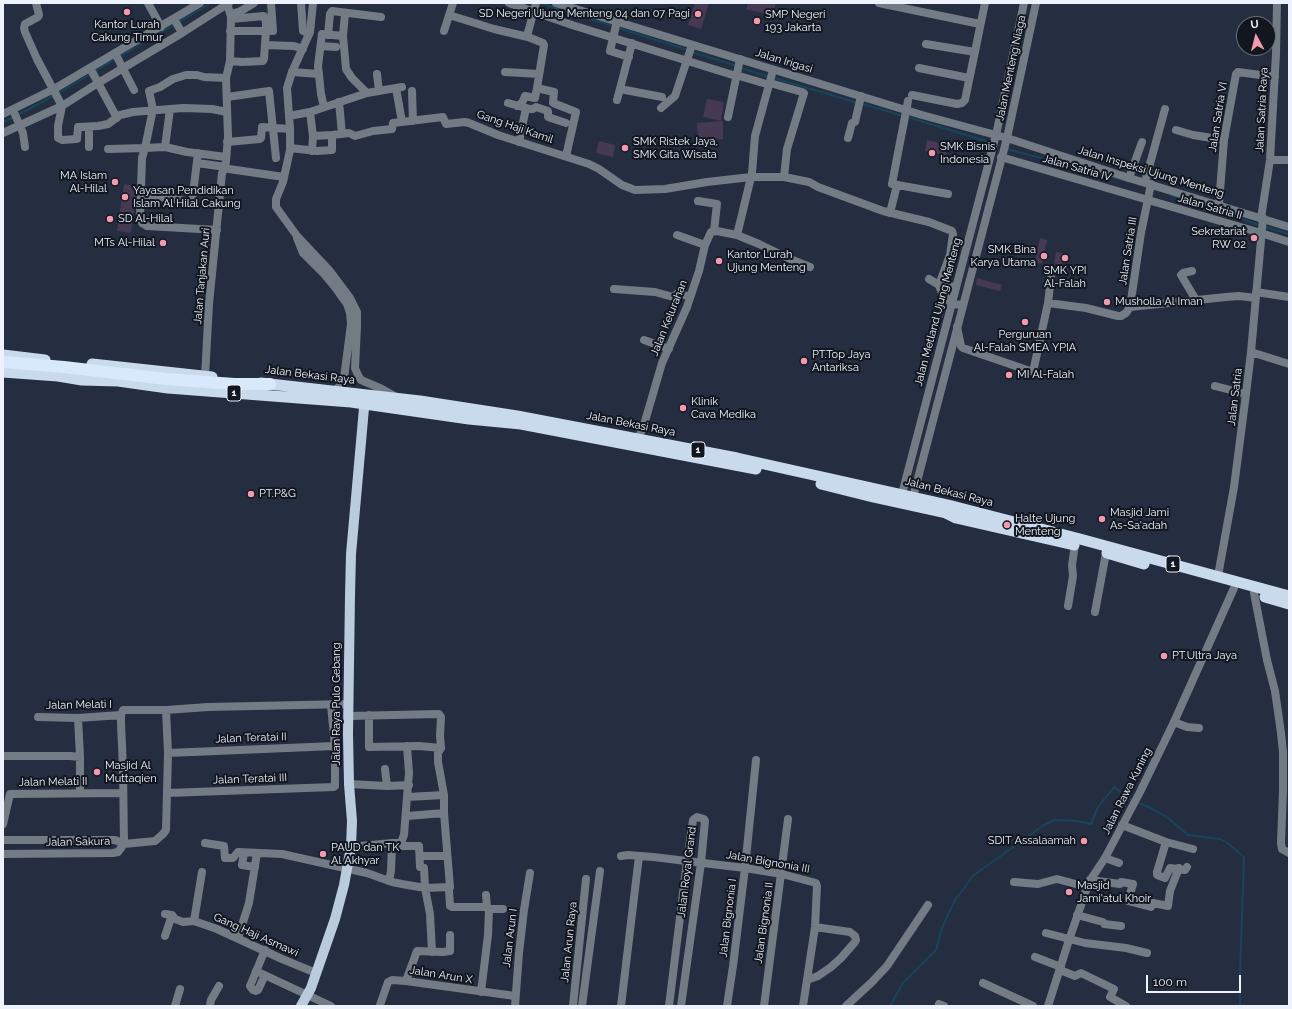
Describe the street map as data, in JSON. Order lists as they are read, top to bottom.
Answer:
{
  "streets": {
    "highway": ["Jalan Bekasi Raya", "1"],
    "main road": ["Jalan Raya Pulo Gebang"],
    "street": [
      "Jalan Irigasi",
      "Jalan Menteng Niaga",
      "Jalan Satria Raya",
      "Jalan Satria VI",
      "Gang Haji Kamil",
      "Jalan Satria IV",
      "Jalan Inspeksi Ujung Menteng",
      "Jalan Satria II",
      "Jalan Satria III",
      "Jalan Tanjakan Auri",
      "Jalan Metland Ujung Menteng",
      "Jalan Kelurahan",
      "Jalan Satria",
      "Jalan Melati I",
      "Jalan Teratai II",
      "Jalan Teratai III",
      "Jalan Melati II",
      "Jalan Rawa Kuning",
      "Jalan Sakura",
      "Jalan Bignonia III",
      "Jalan Royal Grand",
      "Jalan Bignonia I",
      "Jalan Bignonia II",
      "Gang Haji Asmawi",
      "Jalan Arun I",
      "Jalan Arun Raya",
      "Jalan Arun X"
    ]
  },
  "crossings": [
    ["Jalan Irigasi", "Jalan Menteng Niaga"],
    ["Jalan Irigasi", "Jalan Inspeksi Ujung Menteng"],
    ["Jalan Irigasi", "Jalan Metland Ujung Menteng"],
    ["Jalan Menteng Niaga", "Jalan Inspeksi Ujung Menteng"],
    ["Jalan Menteng Niaga", "Jalan Metland Ujung Menteng"],
    ["Jalan Satria Raya", "Jalan Satria VI"],
    ["Jalan Satria Raya", "Jalan Inspeksi Ujung Menteng"],
    ["Jalan Satria Raya", "Jalan Satria"],
    ["Jalan Satria VI", "Jalan Inspeksi Ujung Menteng"],
    ["Jalan Satria IV", "Jalan Inspeksi Ujung Menteng"],
    ["Jalan Satria IV", "Jalan Satria II"],
    ["Jalan Satria IV", "Jalan Satria III"],
    ["Jalan Satria IV", "Jalan Metland Ujung Menteng"],
    ["Jalan Inspeksi Ujung Menteng", "Jalan Satria II"],
    ["Jalan Inspeksi Ujung Menteng", "Jalan Satria III"],
    ["Jalan Inspeksi Ujung Menteng", "Jalan Metland Ujung Menteng"],
    ["Jalan Inspeksi Ujung Menteng", "Jalan Satria"],
    ["Jalan Satria II", "Jalan Satria III"],
    ["Jalan Satria II", "Jalan Satria"],
    ["Jalan Tanjakan Auri", "Jalan Bekasi Raya"],
    ["Jalan Metland Ujung Menteng", "Jalan Bekasi Raya"],
    ["Jalan Kelurahan", "Jalan Bekasi Raya"],
    ["Jalan Bekasi Raya", "Jalan Satria"],
    ["Jalan Bekasi Raya", "Jalan Raya Pulo Gebang"],
    ["Jalan Bekasi Raya", "Jalan Rawa Kuning"],
    ["Jalan Raya Pulo Gebang", "Jalan Melati I"],
    ["Jalan Raya Pulo Gebang", "Gang Haji Asmawi"],
    ["Jalan Teratai II", "Jalan Teratai III"],
    ["Jalan Bignonia III", "Jalan Royal Grand"],
    ["Jalan Bignonia III", "Jalan Bignonia I"],
    ["Jalan Bignonia III", "Jalan Bignonia II"],
    ["Jalan Arun I", "Jalan Arun X"]
  ],
  "places": [
    "Kantor Lurah Cakung Timur",
    "SD Negeri Ujung Menteng 04 dan 07 Pagi",
    "SMP Negeri 193 Jakarta",
    "SMK Ristek Jaya, SMK Gita Wisata",
    "SMK Bisnis Indonesia",
    "MA Islam Al-Hilal",
    "Yayasan Pendidikan Islam Al Hilal Cakung",
    "SD Al-Hilal",
    "Sekretariat RW 02",
    "MTs Al-Hilal",
    "SMK Bina Karya Utama",
    "SMK YPI Al-Falah",
    "Kantor Lurah Ujung Menteng",
    "Musholla Al Iman",
    "Perguruan Al-Falah SMEA YPIA",
    "PT.Top Jaya Antariksa",
    "MI Al-Falah",
    "Klinik Cava Medika",
    "PT.P&G",
    "Masjid Jami As-Sa'adah",
    "Halte Ujung Menteng",
    "PT.Ultra Jaya",
    "Masjid Al Muttaqien",
    "SDIT Assalaamah",
    "PAUD dan TK Al Akhyar",
    "Masjid Jami'atul Khoir"
  ],
  "scale_bar": "100 m",
  "north": "top"
}
